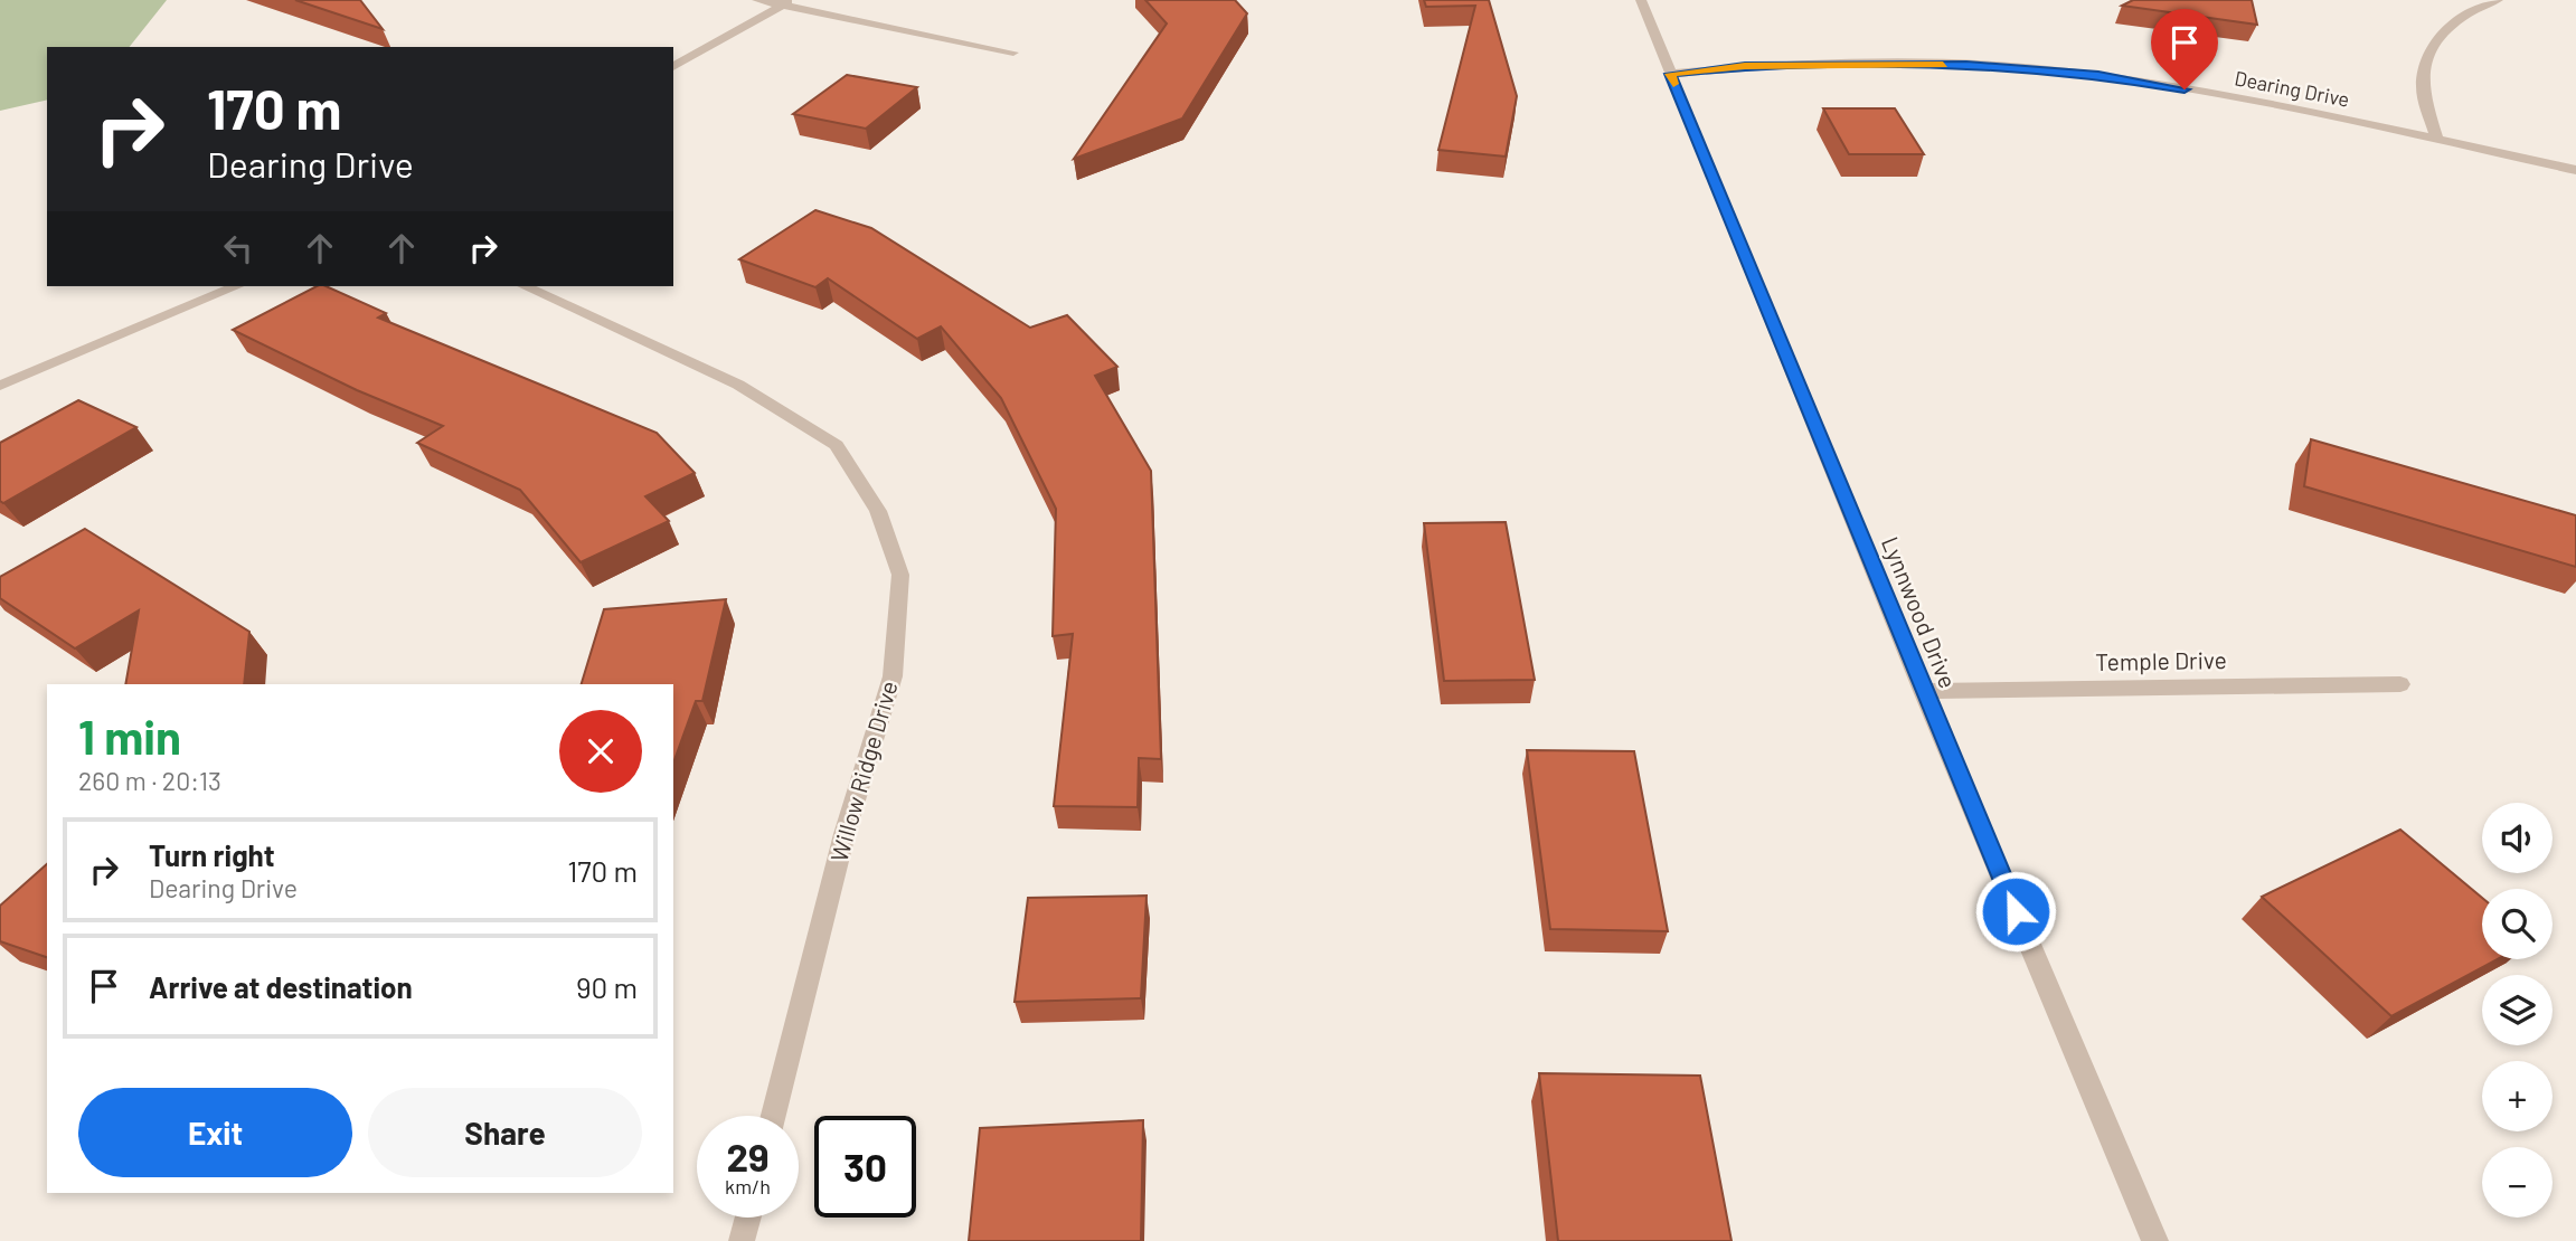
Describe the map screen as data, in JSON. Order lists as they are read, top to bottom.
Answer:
{
  "streets": {
    "street": [
      "Dearing Drive",
      "Lynnwood Drive",
      "Temple Drive",
      "Willow Ridge Drive"
    ]
  },
  "crossings": [
    ["Dearing Drive", "Lynnwood Drive"],
    ["Lynnwood Drive", "Temple Drive"]
  ],
  "page": {
    "turn": ["170 m", "Dearing Drive"],
    "heading": ["1 min", "260 m · 20:13"],
    "map_buttons": ["+", "−"],
    "list": [
      {
        "name": "Turn right",
        "note": "Dearing Drive",
        "value": "170 m"
      },
      {
        "name": "Arrive at destination",
        "value": "90 m"
      }
    ],
    "buttons": ["Exit", "Share"],
    "speed": "29 km/h",
    "limit": "30"
  }
}
